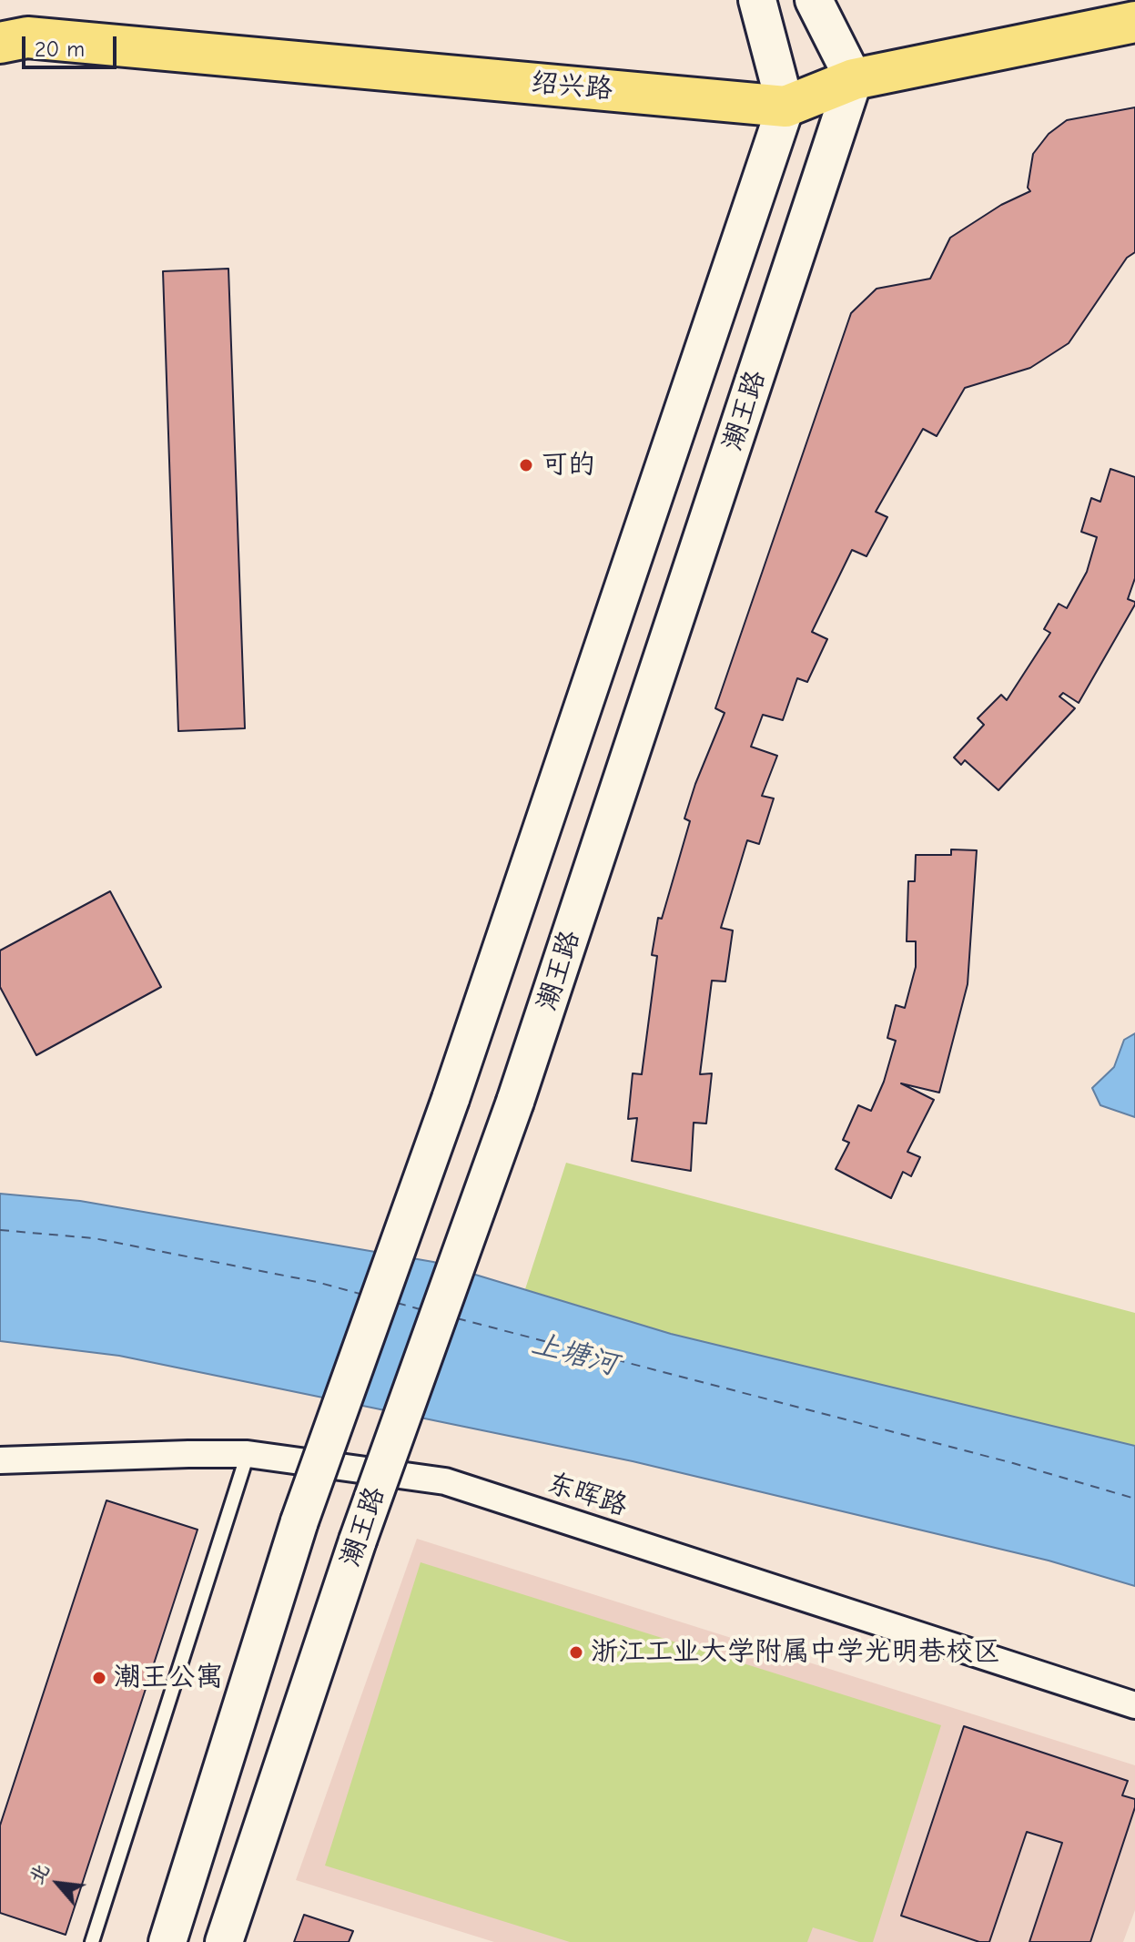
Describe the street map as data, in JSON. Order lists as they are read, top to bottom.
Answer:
{
  "streets": {
    "main road": ["绍兴路", "潮王路"],
    "street": ["东晖路"]
  },
  "crossings": [
    ["绍兴路", "潮王路"]
  ],
  "water": ["上塘河"],
  "places": ["可的", "浙江工业大学附属中学光明巷校区", "潮王公寓"],
  "scale_bar": "20 m",
  "north": "top left"
}
